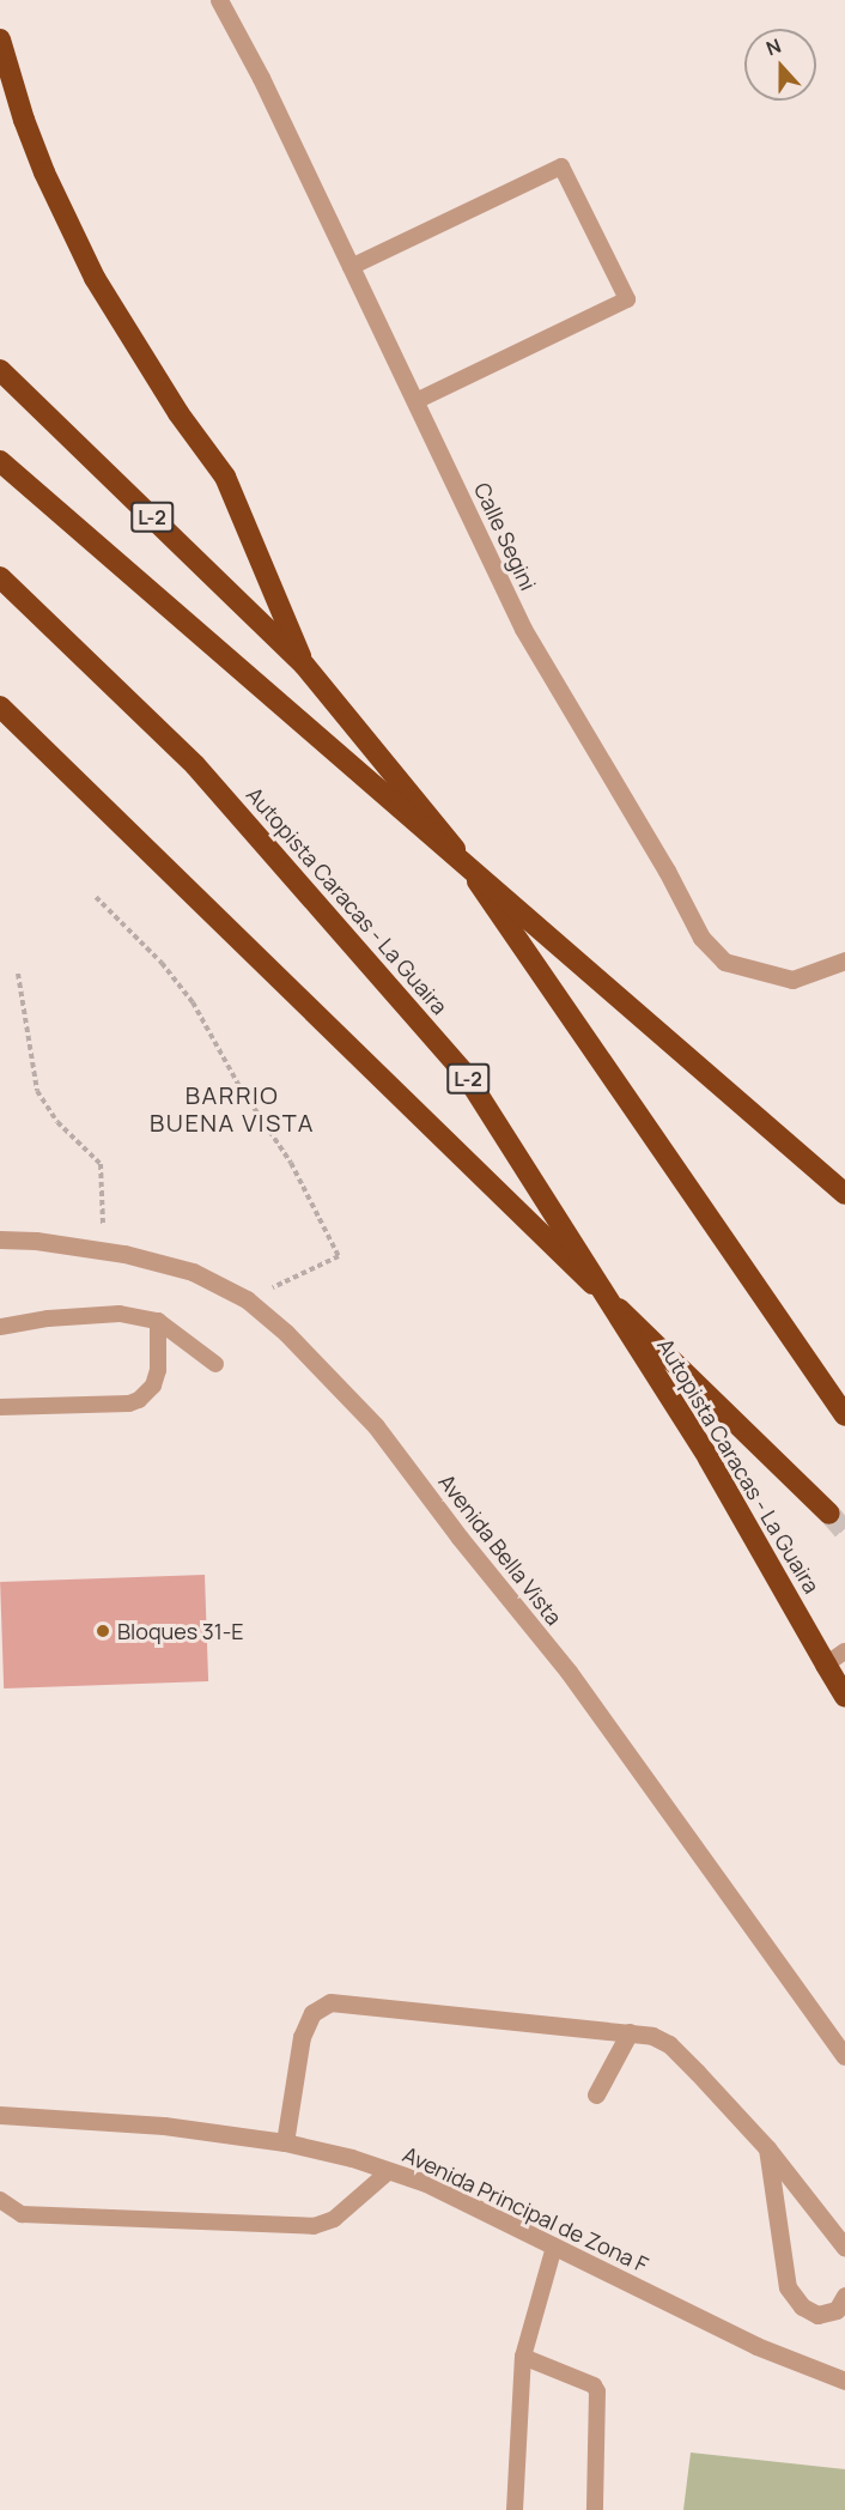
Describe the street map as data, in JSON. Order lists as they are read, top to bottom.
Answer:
{
  "streets": {
    "highway": ["L-2", "Autopista Caracas - La Guaira"],
    "street": ["Calle Segini", "Avenida Bella Vista", "Avenida Principal de Zona F"]
  },
  "districts": ["BARRIO BUENA VISTA"],
  "places": ["Bloques 31-E"],
  "north": "top"
}
